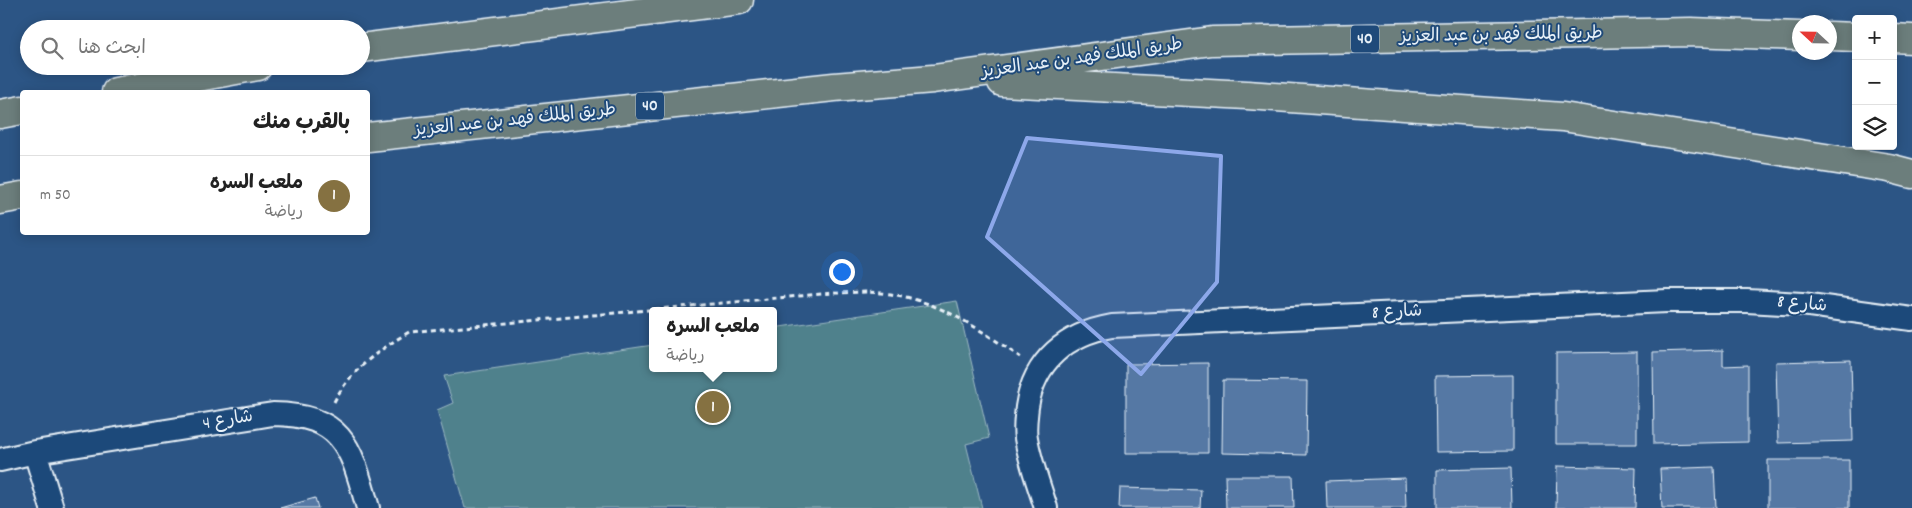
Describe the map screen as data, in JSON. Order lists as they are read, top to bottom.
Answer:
{
  "streets": {
    "highway": ["طريق الملك فهد بن عبد العزيز", "40"],
    "street": ["شارع 8", "شارع 4"]
  },
  "north": "left",
  "page": {
    "map_buttons": ["+", "−"],
    "search": "ابحث هنا",
    "heading": "بالقرب منك",
    "list": [
      {
        "mark": "1",
        "name": "ملعب السره",
        "note": "رياضة",
        "value": "50 m"
      }
    ],
    "popup": ["ملعب السره", "رياضة"],
    "pins": "1"
  }
}
